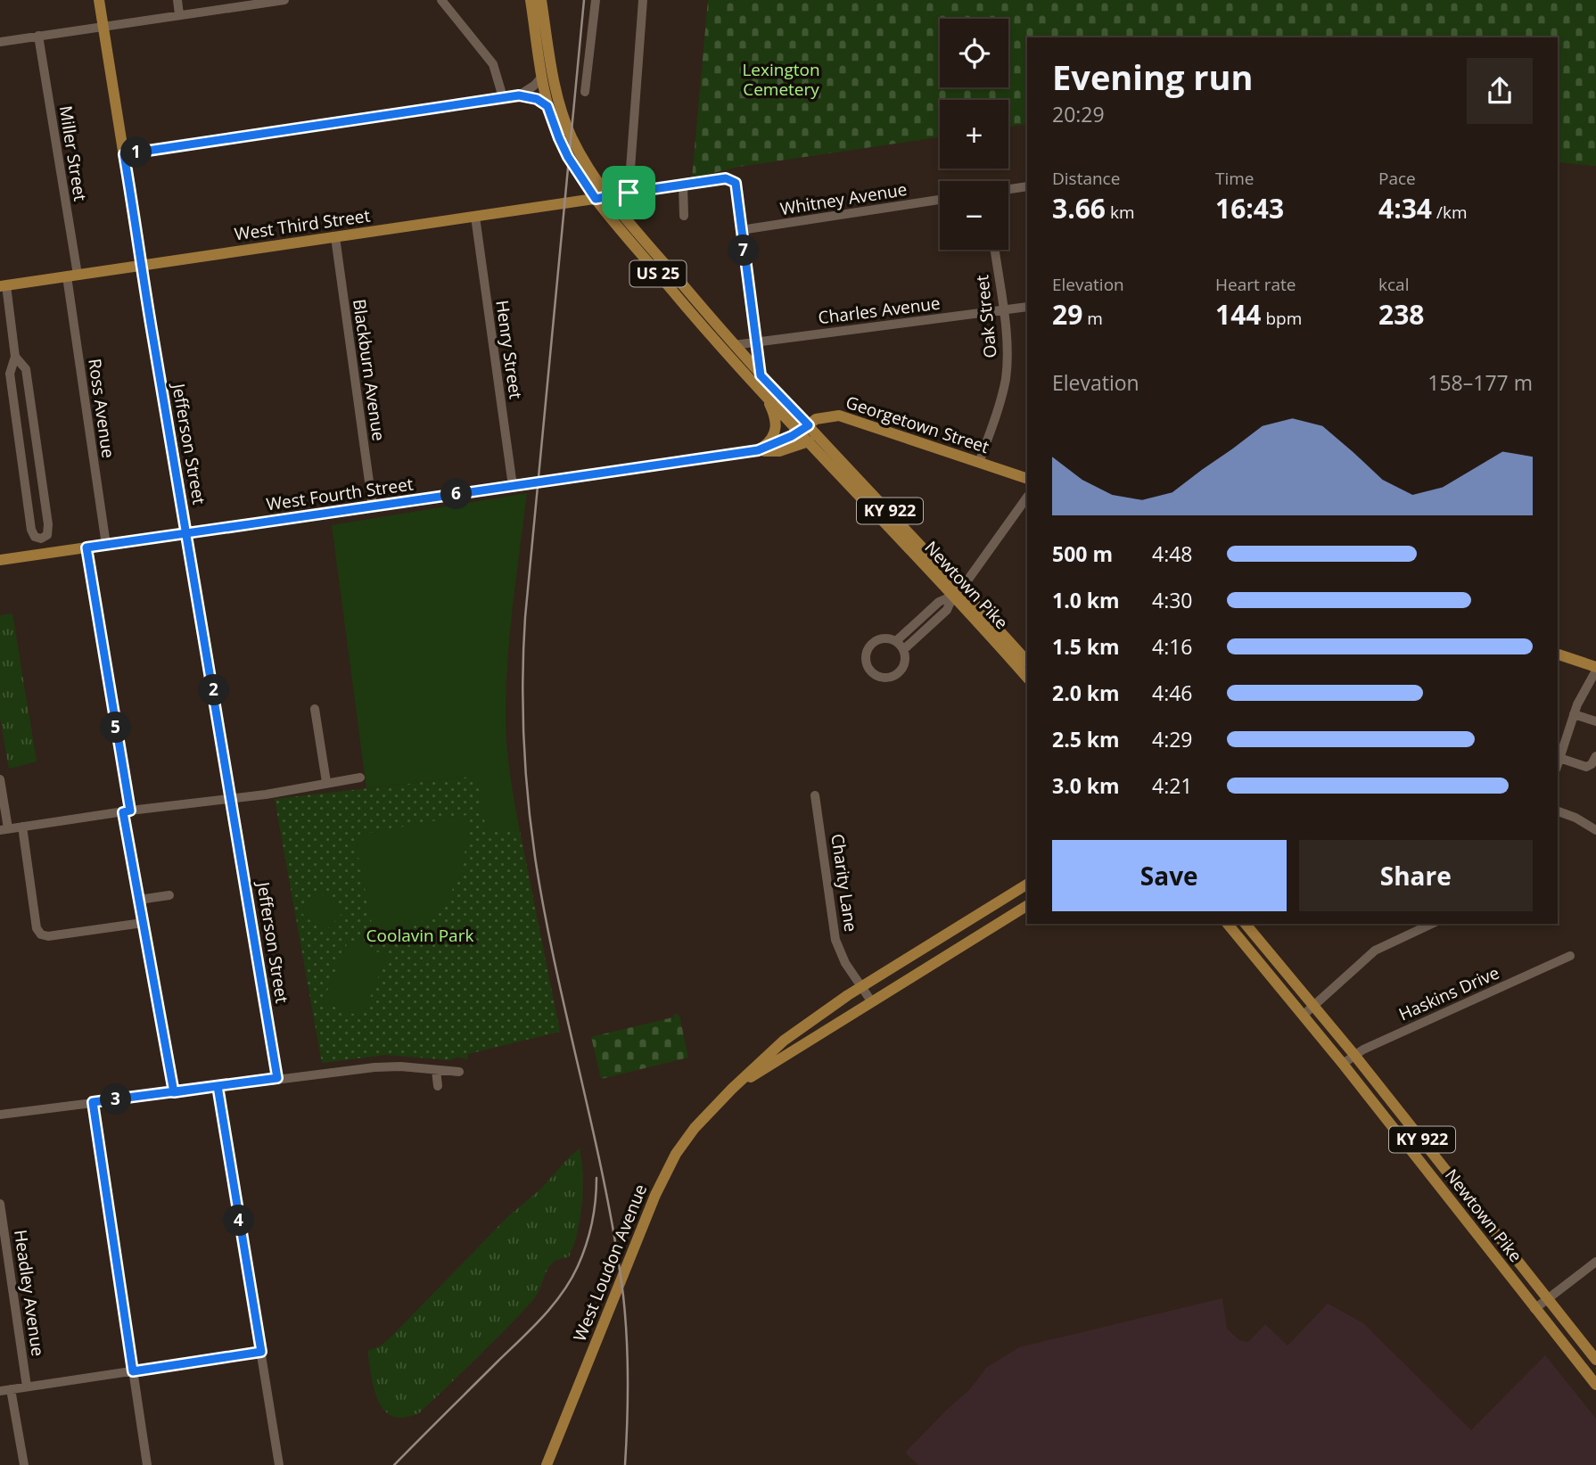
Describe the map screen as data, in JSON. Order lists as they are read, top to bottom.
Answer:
{
  "streets": {
    "main road": [
      "West Third Street",
      "US 25",
      "Georgetown Street",
      "Jefferson Street",
      "West Fourth Street",
      "KY 922",
      "Newtown Pike",
      "West Loudon Avenue"
    ],
    "street": [
      "Miller Street",
      "Whitney Avenue",
      "Charles Avenue",
      "Oak Street",
      "Henry Street",
      "Blackburn Avenue",
      "Ross Avenue",
      "Charity Lane",
      "Haskins Drive",
      "Headley Avenue"
    ]
  },
  "crossings": [
    ["Miller Street", "West Third Street"],
    ["Miller Street", "Ross Avenue"],
    ["West Third Street", "Henry Street"],
    ["West Third Street", "Blackburn Avenue"],
    ["West Third Street", "Ross Avenue"],
    ["West Third Street", "Jefferson Street"],
    ["West Third Street", "Newtown Pike"],
    ["Charles Avenue", "Oak Street"],
    ["Charles Avenue", "Newtown Pike"],
    ["Oak Street", "Georgetown Street"],
    ["Henry Street", "West Fourth Street"],
    ["Blackburn Avenue", "West Fourth Street"],
    ["Ross Avenue", "West Fourth Street"],
    ["Georgetown Street", "West Fourth Street"],
    ["Georgetown Street", "Newtown Pike"],
    ["Jefferson Street", "West Fourth Street"],
    ["West Fourth Street", "Newtown Pike"],
    ["Newtown Pike", "Haskins Drive"],
    ["Charity Lane", "West Loudon Avenue"]
  ],
  "parks": ["Lexington Cemetery", "Coolavin Park"],
  "page": {
    "map_buttons": ["+", "−"],
    "heading": ["Evening run", "20:29"],
    "pins": [
      "1",
      "7",
      "6",
      "2",
      "5",
      "3",
      "4"
    ],
    "stats": [
      ["Distance", "3.66 km"],
      ["Time", "16:43"],
      ["Pace", "4:34 /km"],
      ["Elevation", "29 m"],
      ["Heart rate", "144 bpm"],
      ["kcal", "238"]
    ],
    "chart": ["Elevation", "158–177 m"],
    "list": [
      {
        "name": "500 m",
        "note": "4:48"
      },
      {
        "name": "1.0 km",
        "note": "4:30"
      },
      {
        "name": "1.5 km",
        "note": "4:16"
      },
      {
        "name": "2.0 km",
        "note": "4:46"
      },
      {
        "name": "2.5 km",
        "note": "4:29"
      },
      {
        "name": "3.0 km",
        "note": "4:21"
      }
    ],
    "buttons": ["Save", "Share"]
  }
}
